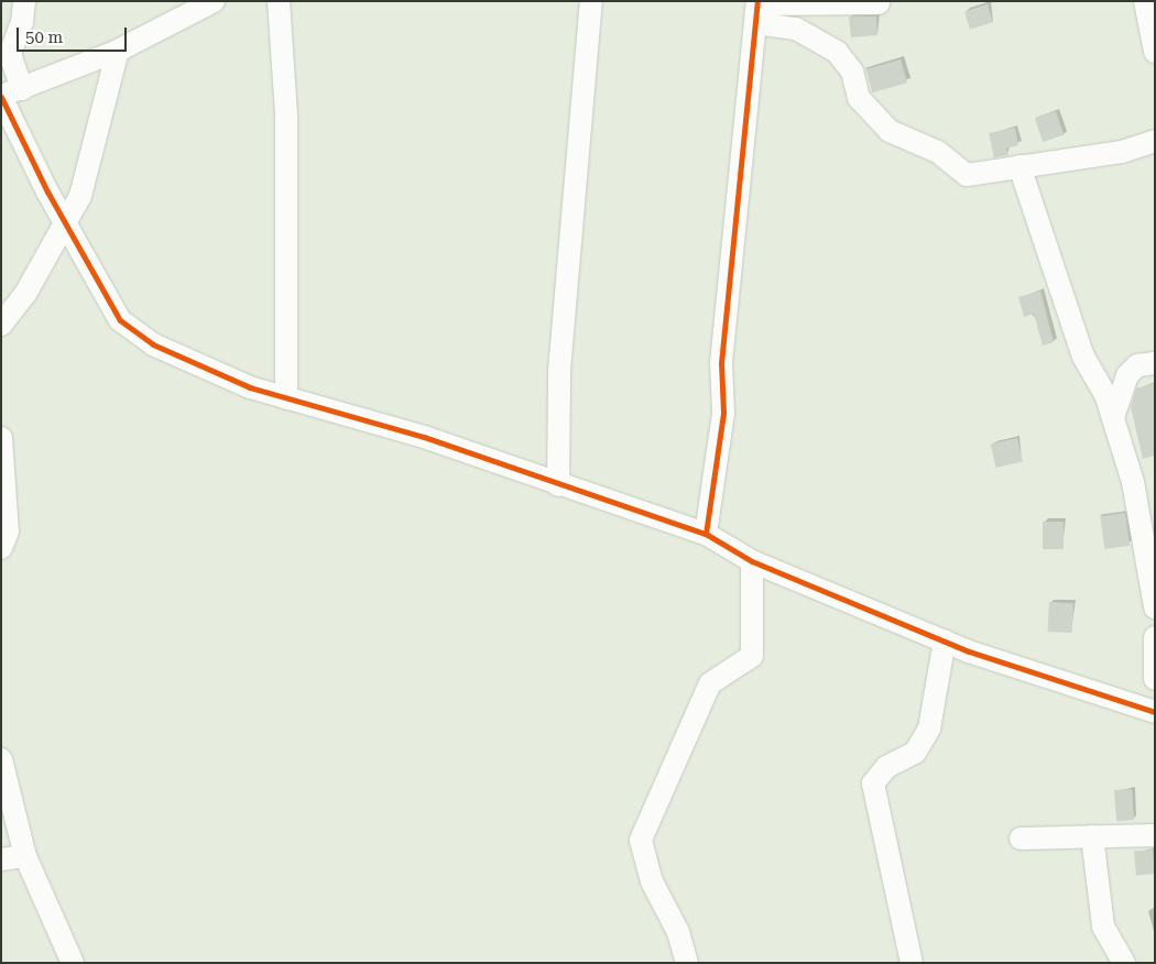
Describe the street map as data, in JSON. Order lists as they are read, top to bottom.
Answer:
{
  "scale_bar": "50 m"
}
